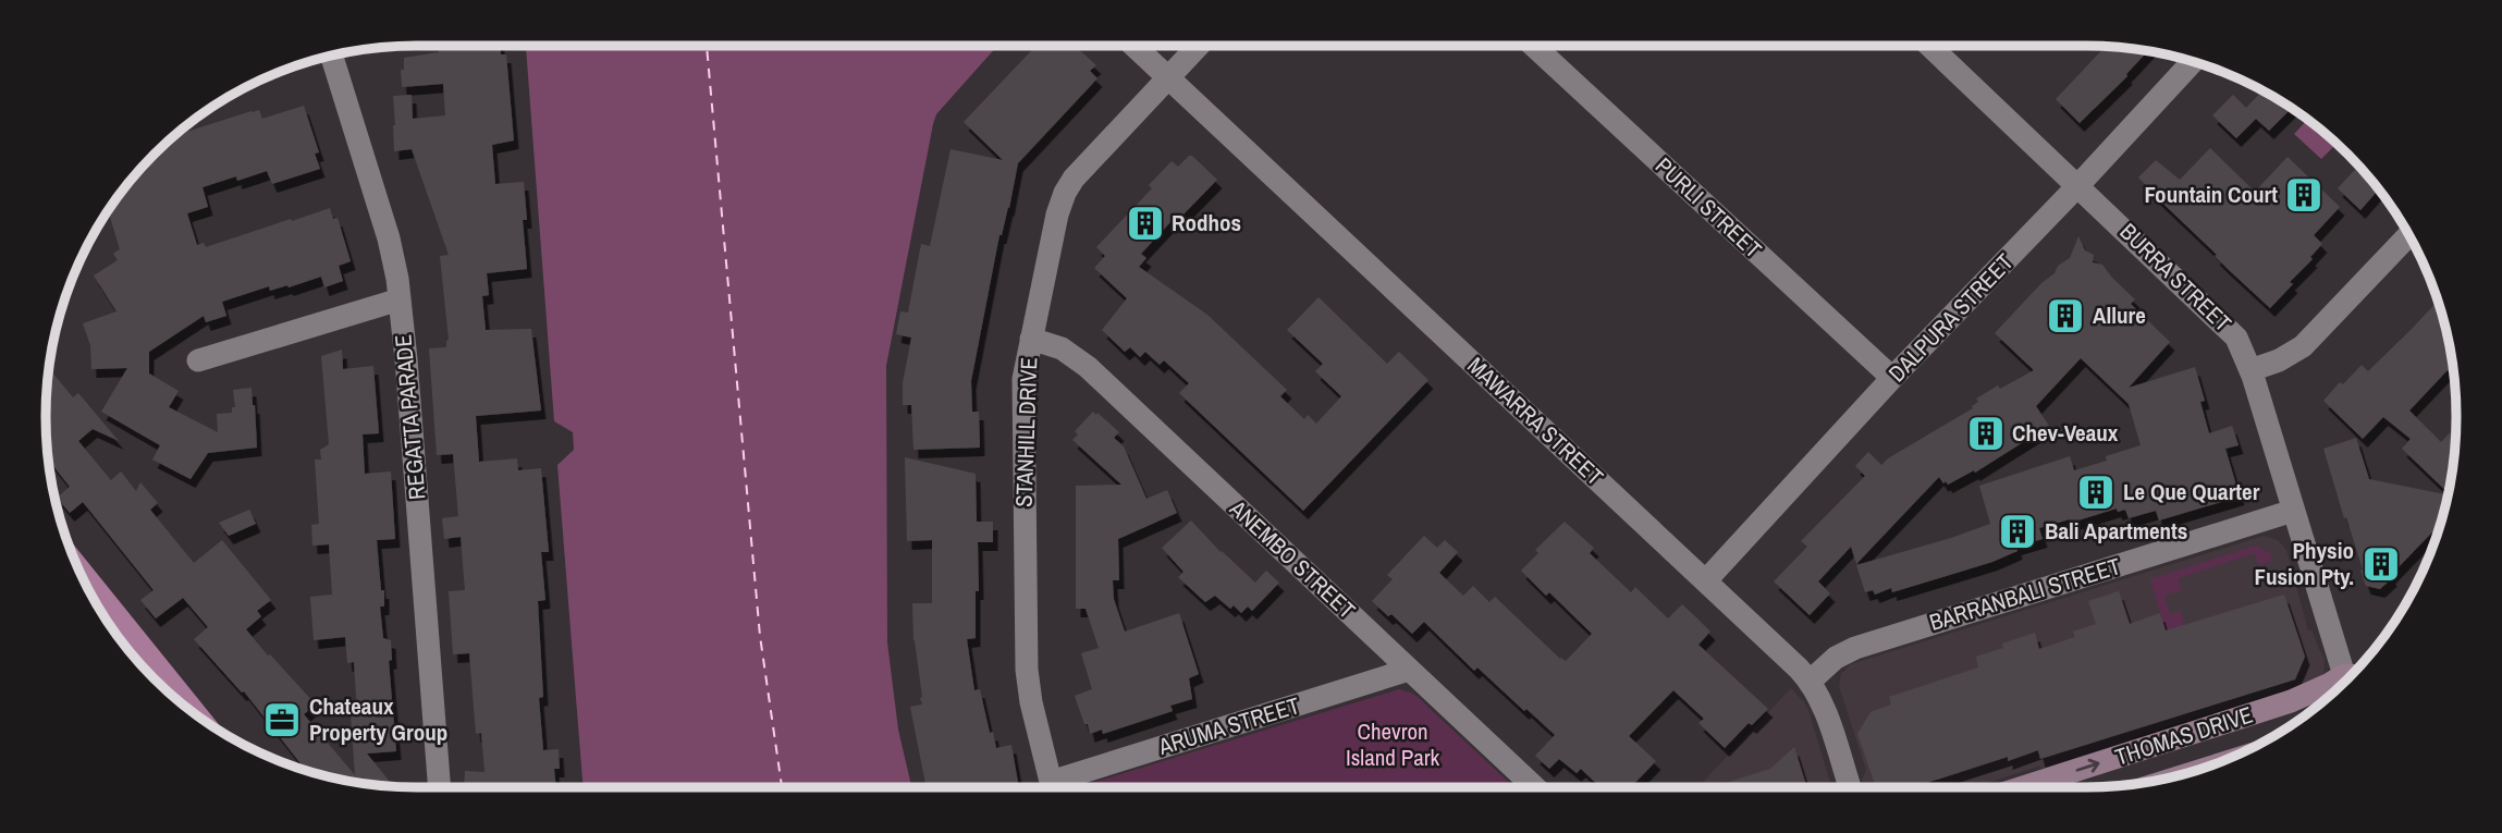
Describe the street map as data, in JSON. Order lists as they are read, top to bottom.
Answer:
{
  "streets": {
    "main road": ["THOMAS DRIVE"],
    "street": [
      "PURLI STREET",
      "BURRA STREET",
      "DALPURA STREET",
      "REGATTA PARADE",
      "MAWARRA STREET",
      "STANHILL DRIVE",
      "ANEMBO STREET",
      "BARRANBALI STREET",
      "ARUMA STREET"
    ]
  },
  "crossings": [
    ["PURLI STREET", "DALPURA STREET"],
    ["BURRA STREET", "DALPURA STREET"],
    ["BURRA STREET", "BARRANBALI STREET"],
    ["BURRA STREET", "THOMAS DRIVE"],
    ["DALPURA STREET", "MAWARRA STREET"],
    ["MAWARRA STREET", "STANHILL DRIVE"],
    ["MAWARRA STREET", "BARRANBALI STREET"],
    ["STANHILL DRIVE", "ANEMBO STREET"],
    ["ANEMBO STREET", "ARUMA STREET"]
  ],
  "one_way": ["THOMAS DRIVE"],
  "parks": ["Chevron Island Park"],
  "places": {
    "building": [
      "Fountain Court",
      "Rodhos",
      "Allure",
      "Chev-Veaux",
      "Le Que Quarter",
      "Bali Apartments",
      "Physio Fusion Pty."
    ],
    "office": ["Chateaux Property Group"]
  }
}
